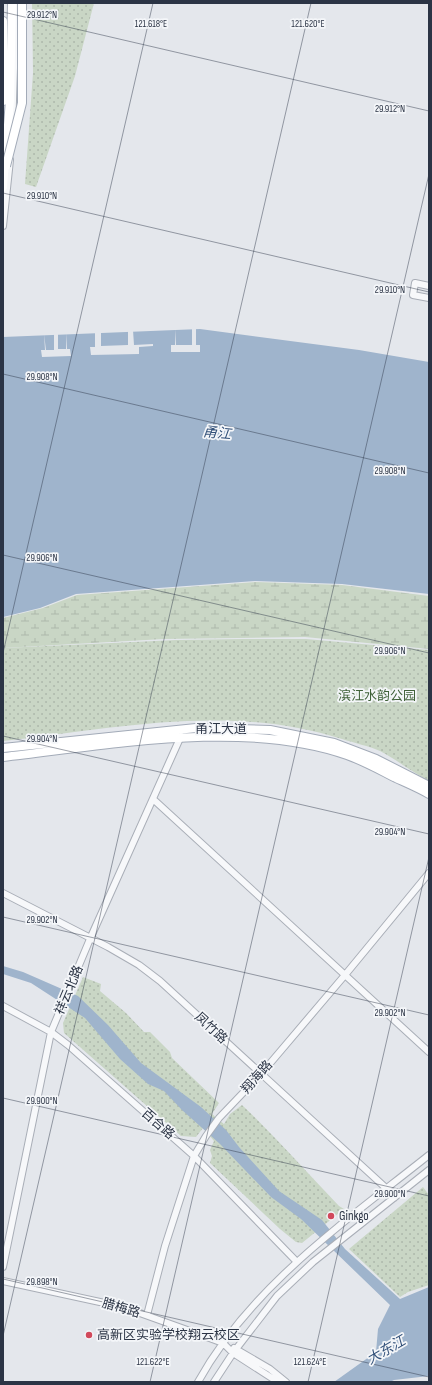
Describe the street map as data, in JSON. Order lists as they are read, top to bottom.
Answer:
{
  "streets": {
    "main road": ["甬江大道"],
    "street": [
      "祥云北路",
      "凤竹路",
      "翔海路",
      "百合路",
      "腊梅路"
    ]
  },
  "crossings": [
    ["甬江大道", "祥云北路"],
    ["祥云北路", "凤竹路"],
    ["祥云北路", "百合路"],
    ["凤竹路", "翔海路"],
    ["翔海路", "百合路"],
    ["翔海路", "腊梅路"]
  ],
  "water": ["甬江", "大东江"],
  "parks": ["滨江水韵公园"],
  "places": ["Ginkgo", "高新区实验学校翔云校区"],
  "coordinates": [
    "29.912°N",
    "121.618°E",
    "121.620°E",
    "29.910°N",
    "29.908°N",
    "29.906°N",
    "29.904°N",
    "29.902°N",
    "29.900°N",
    "29.898°N",
    "121.622°E",
    "121.624°E"
  ]
}
